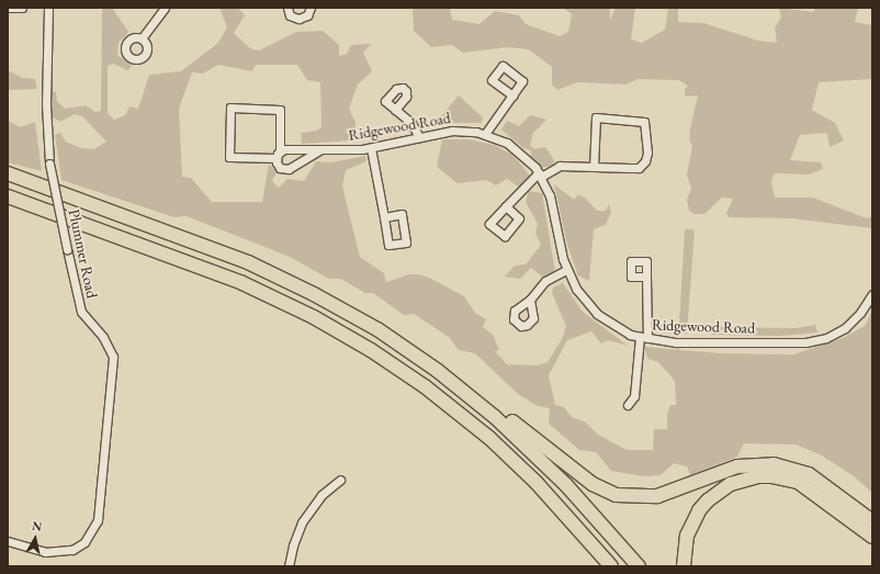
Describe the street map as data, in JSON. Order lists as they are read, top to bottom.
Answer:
{
  "streets": {
    "street": ["Ridgewood Road", "Plummer Road"]
  },
  "north": "top"
}
